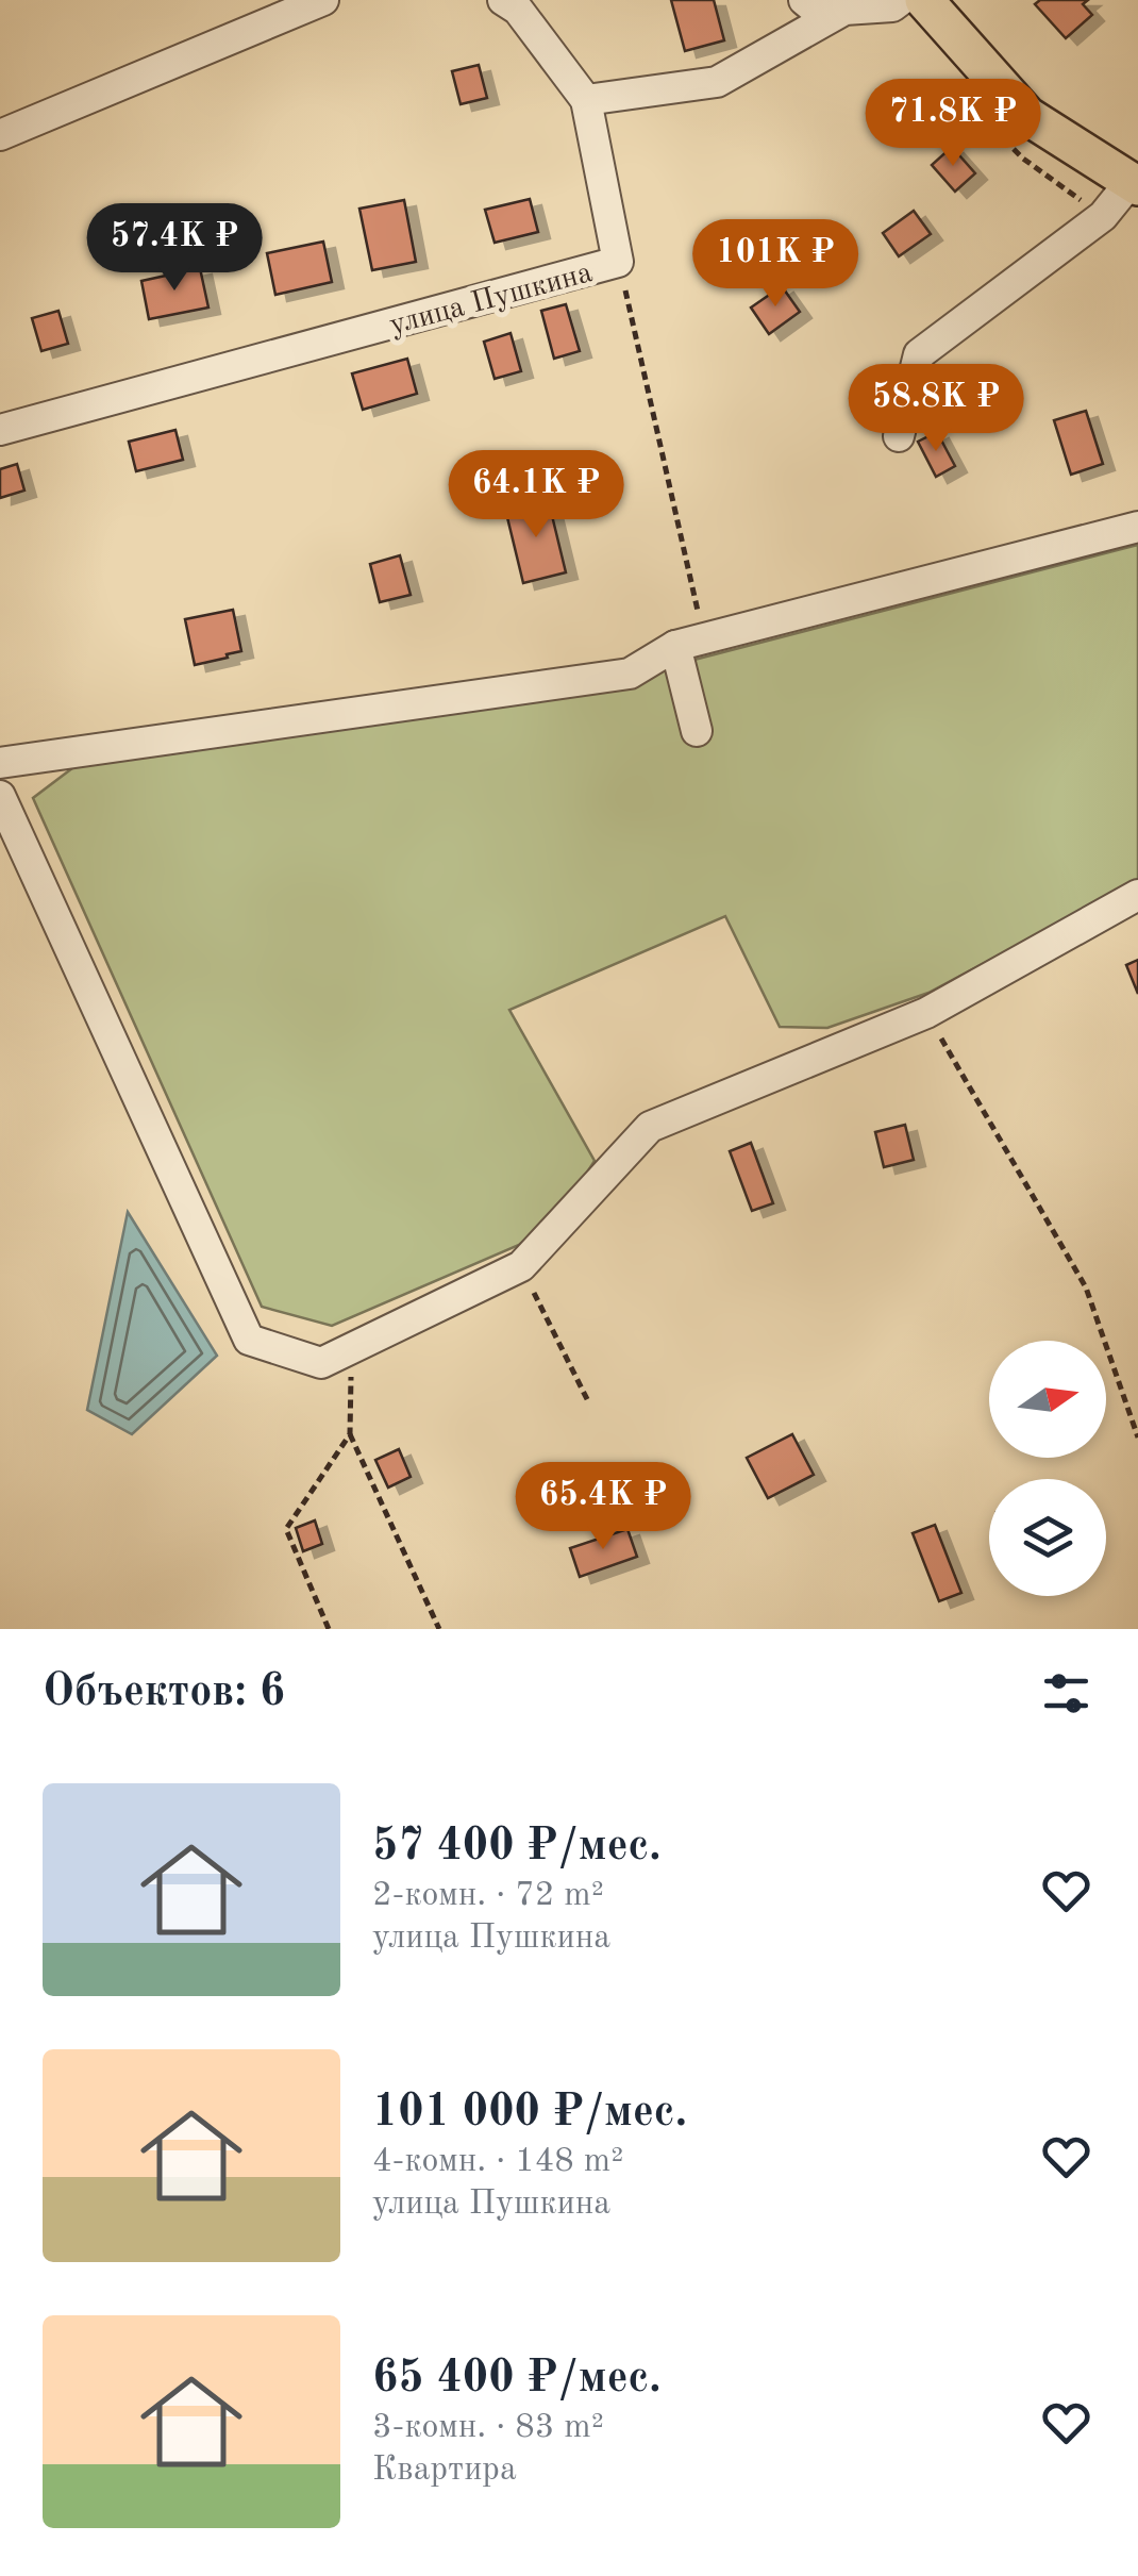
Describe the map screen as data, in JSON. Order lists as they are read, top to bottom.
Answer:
{
  "streets": {
    "street": ["улица Пушкина"]
  },
  "north": "right",
  "page": {
    "price": [
      "71.8K ₽",
      "57.4K ₽",
      "101K ₽",
      "58.8K ₽",
      "64.1K ₽",
      "65.4K ₽"
    ],
    "heading": "Объектов: 6",
    "list": [
      {
        "name": "57 400 ₽/мес.",
        "note": "2-комн. · 72 m² · улица Пушкина"
      },
      {
        "name": "101 000 ₽/мес.",
        "note": "4-комн. · 148 m² · улица Пушкина"
      },
      {
        "name": "65 400 ₽/мес.",
        "note": "3-комн. · 83 m² · Квартира"
      }
    ]
  }
}
